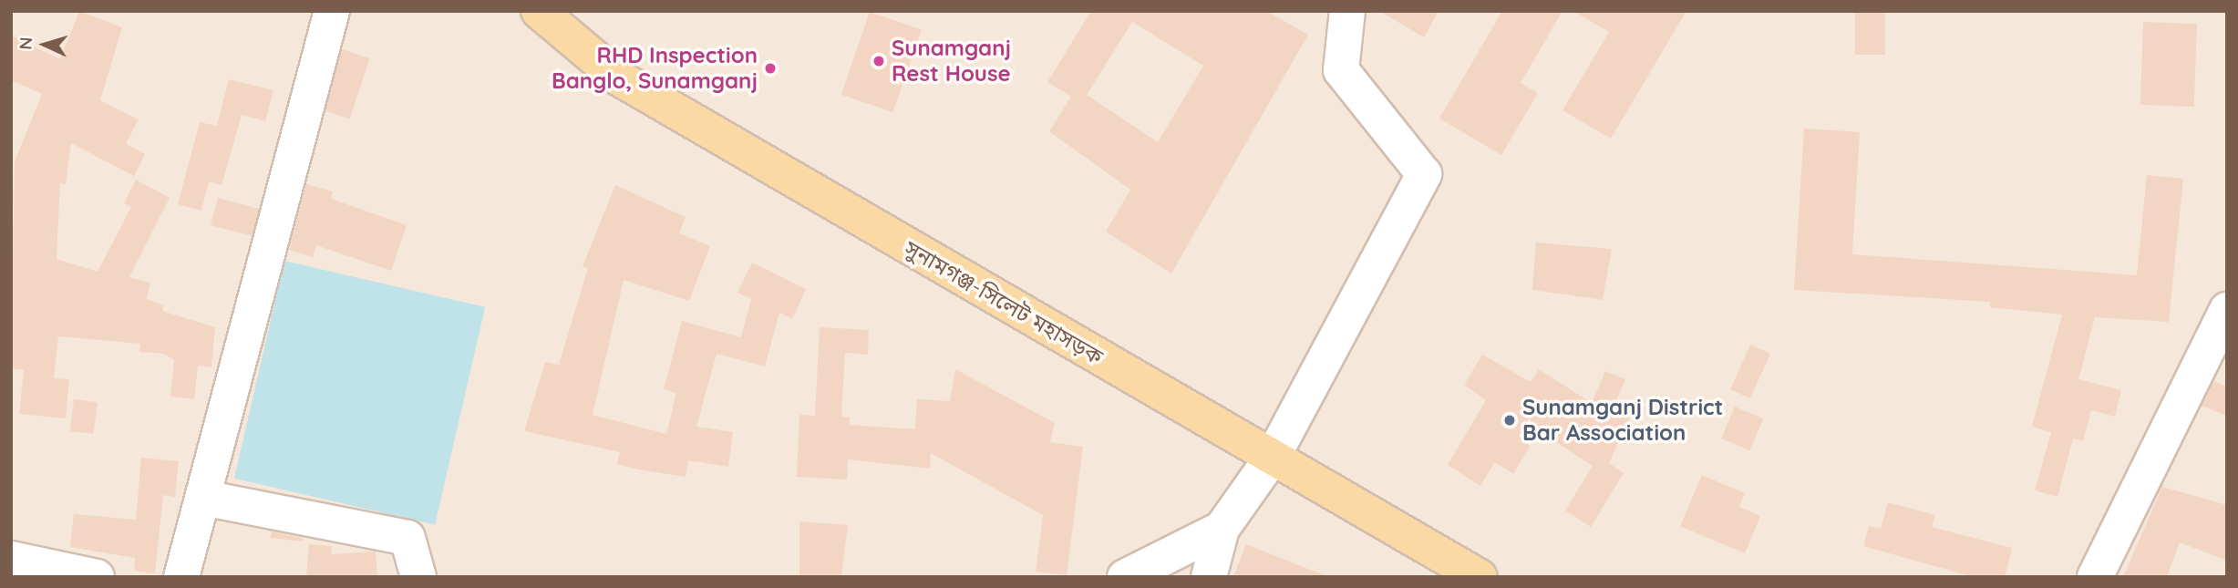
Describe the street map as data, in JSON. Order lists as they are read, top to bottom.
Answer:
{
  "streets": {
    "main road": ["সুনামগঞ্জ-সিলেট মহাসড়ক"]
  },
  "places": ["Sunamganj Rest House", "RHD Inspection Banglo, Sunamganj", "Sunamganj District Bar Association"],
  "north": "left"
}
